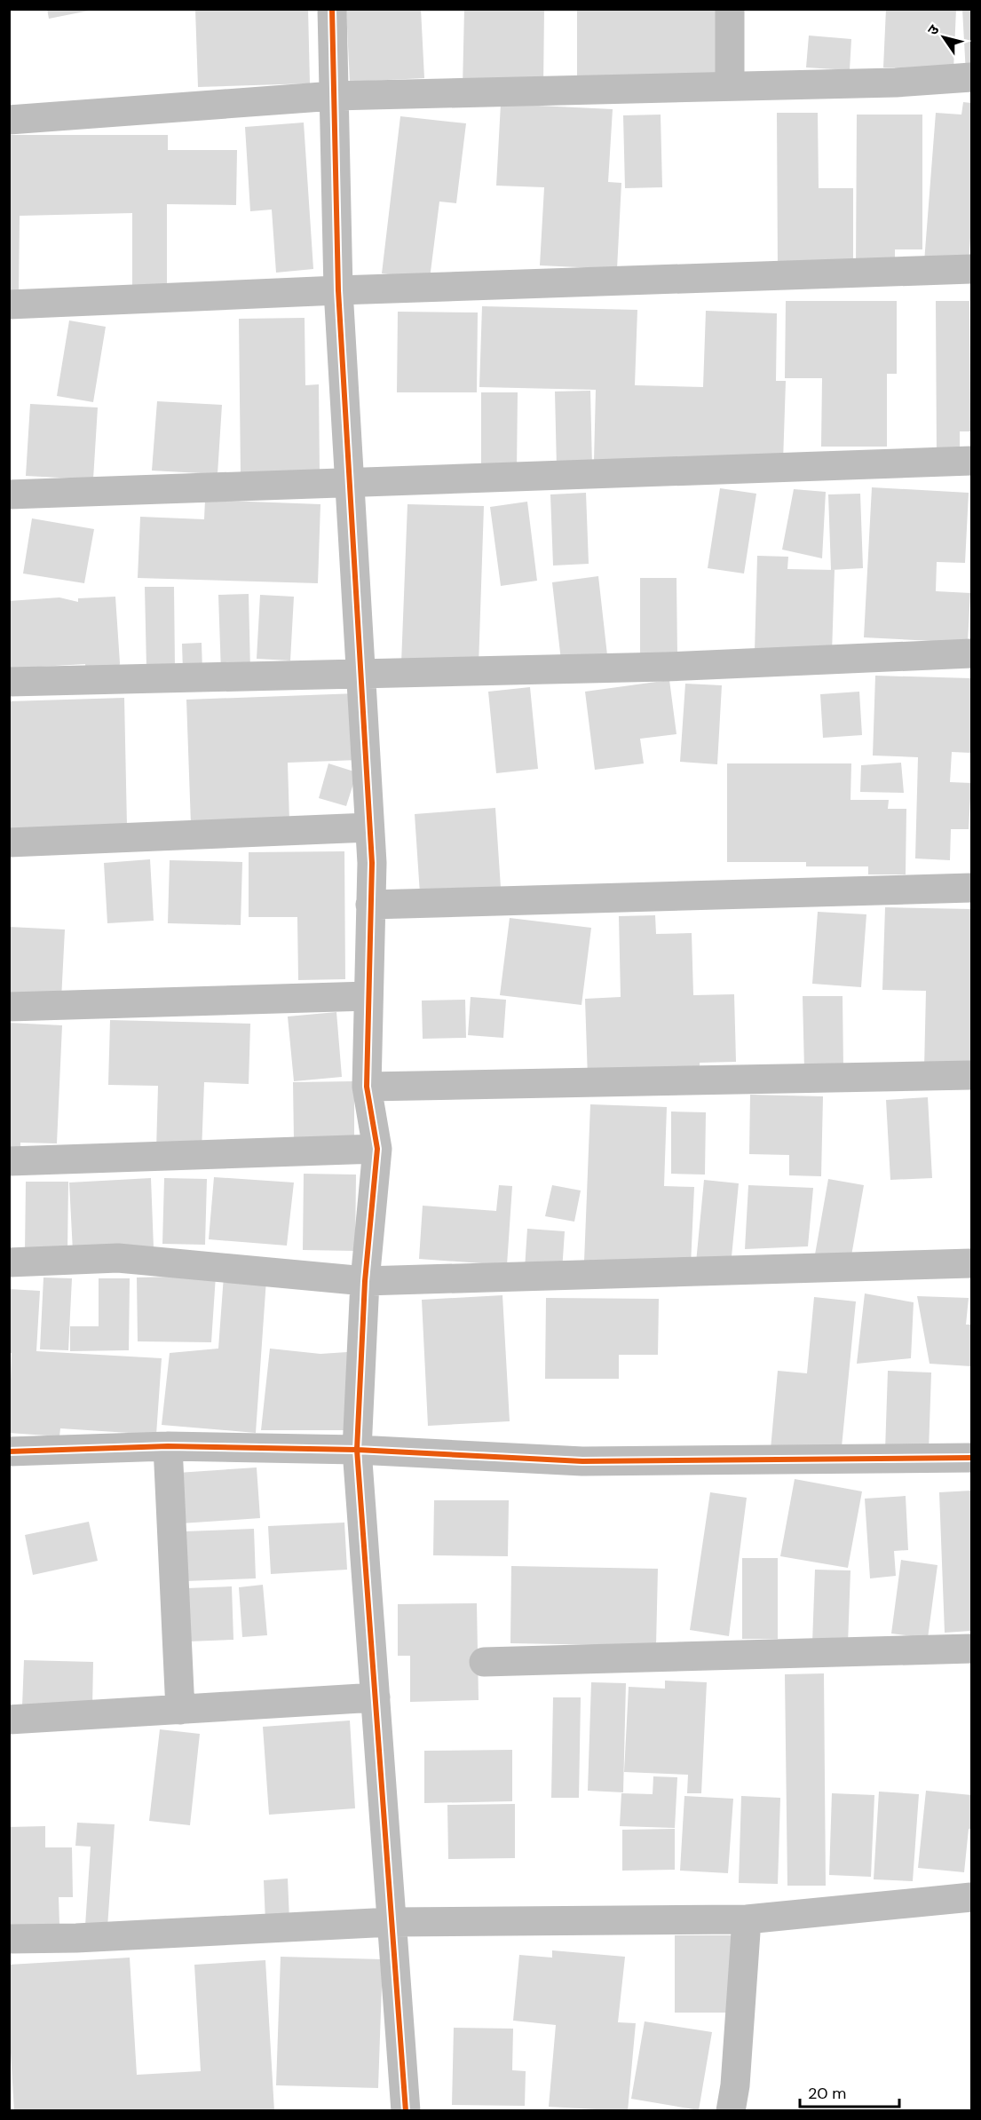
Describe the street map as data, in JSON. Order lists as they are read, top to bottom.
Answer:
{
  "scale_bar": "20 m",
  "north": "top left"
}
